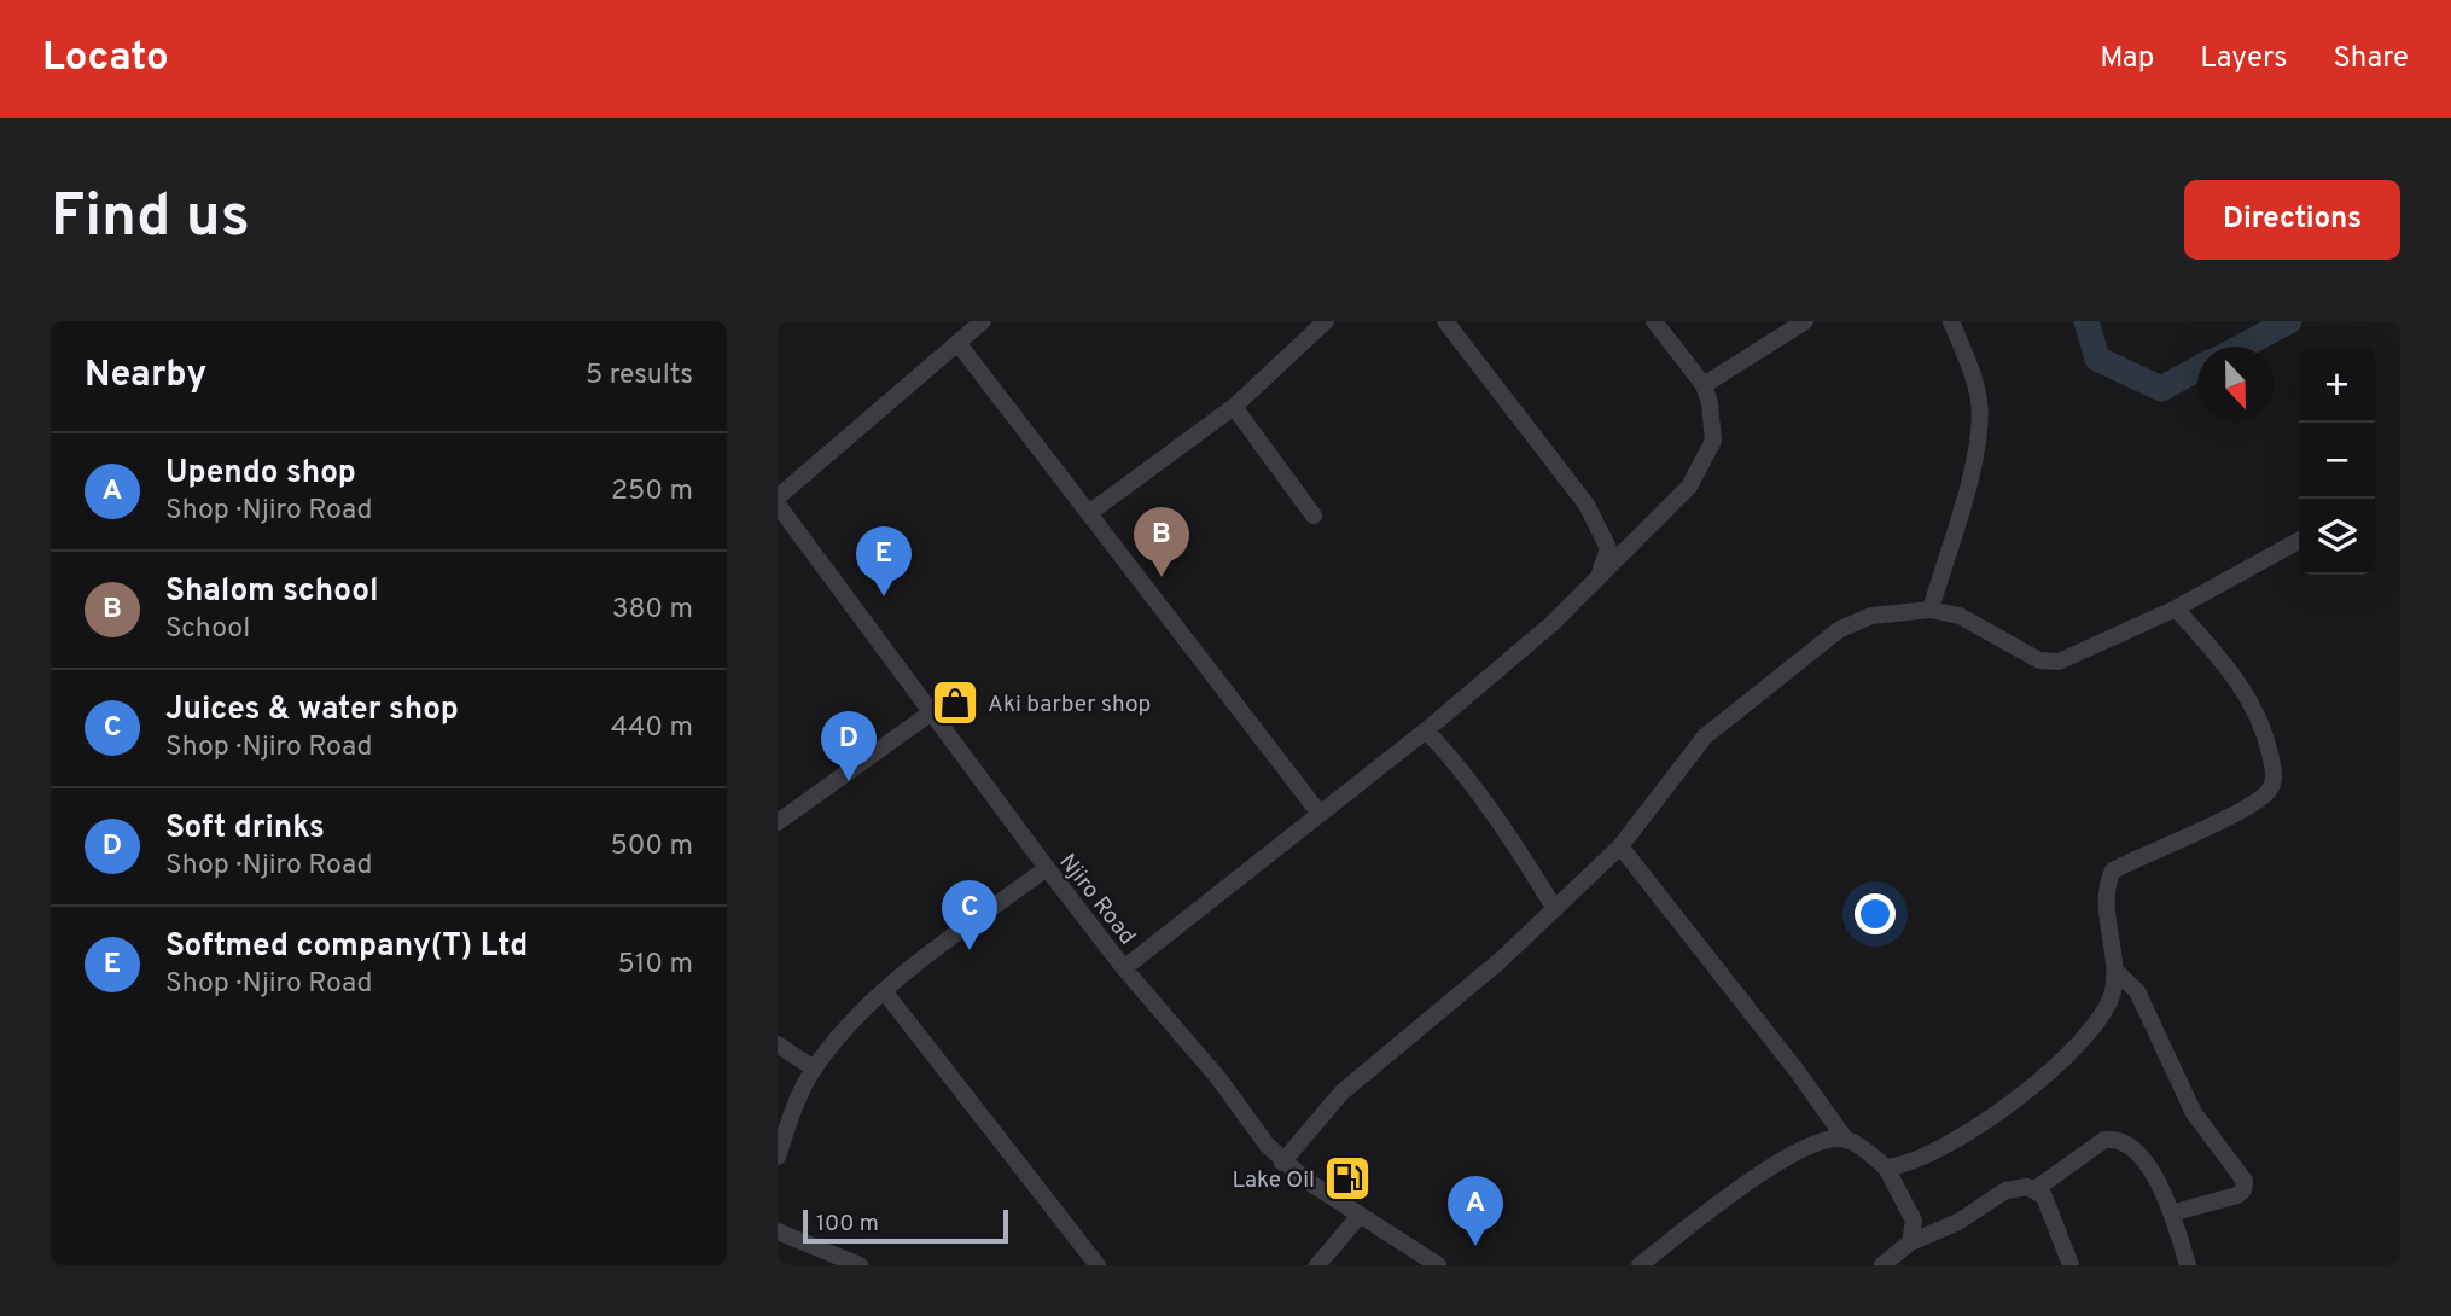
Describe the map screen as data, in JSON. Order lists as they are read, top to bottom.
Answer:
{
  "streets": {
    "street": ["Njiro Road"]
  },
  "places": {
    "shop": ["Aki barber shop"],
    "fuel station": ["Lake Oil"]
  },
  "scale_bar": "100 m",
  "north": "bottom",
  "page": {
    "header": "Locato",
    "nav": ["Map", "Layers", "Share"],
    "buttons": "Directions",
    "title": "Find us",
    "heading": ["Nearby", "5 results"],
    "map_buttons": ["+", "−"],
    "list": [
      {
        "mark": "A",
        "name": "Upendo shop",
        "note": "Shop · Njiro Road",
        "value": "250 m"
      },
      {
        "mark": "B",
        "name": "Shalom school",
        "note": "School",
        "value": "380 m"
      },
      {
        "mark": "C",
        "name": "Juices & water shop",
        "note": "Shop · Njiro Road",
        "value": "440 m"
      },
      {
        "mark": "D",
        "name": "Soft drinks",
        "note": "Shop · Njiro Road",
        "value": "500 m"
      },
      {
        "mark": "E",
        "name": "Softmed company(T) Ltd",
        "note": "Shop · Njiro Road",
        "value": "510 m"
      }
    ],
    "pins": [
      "B",
      "E",
      "D",
      "C",
      "A"
    ],
    "scale": "100 m"
  }
}
